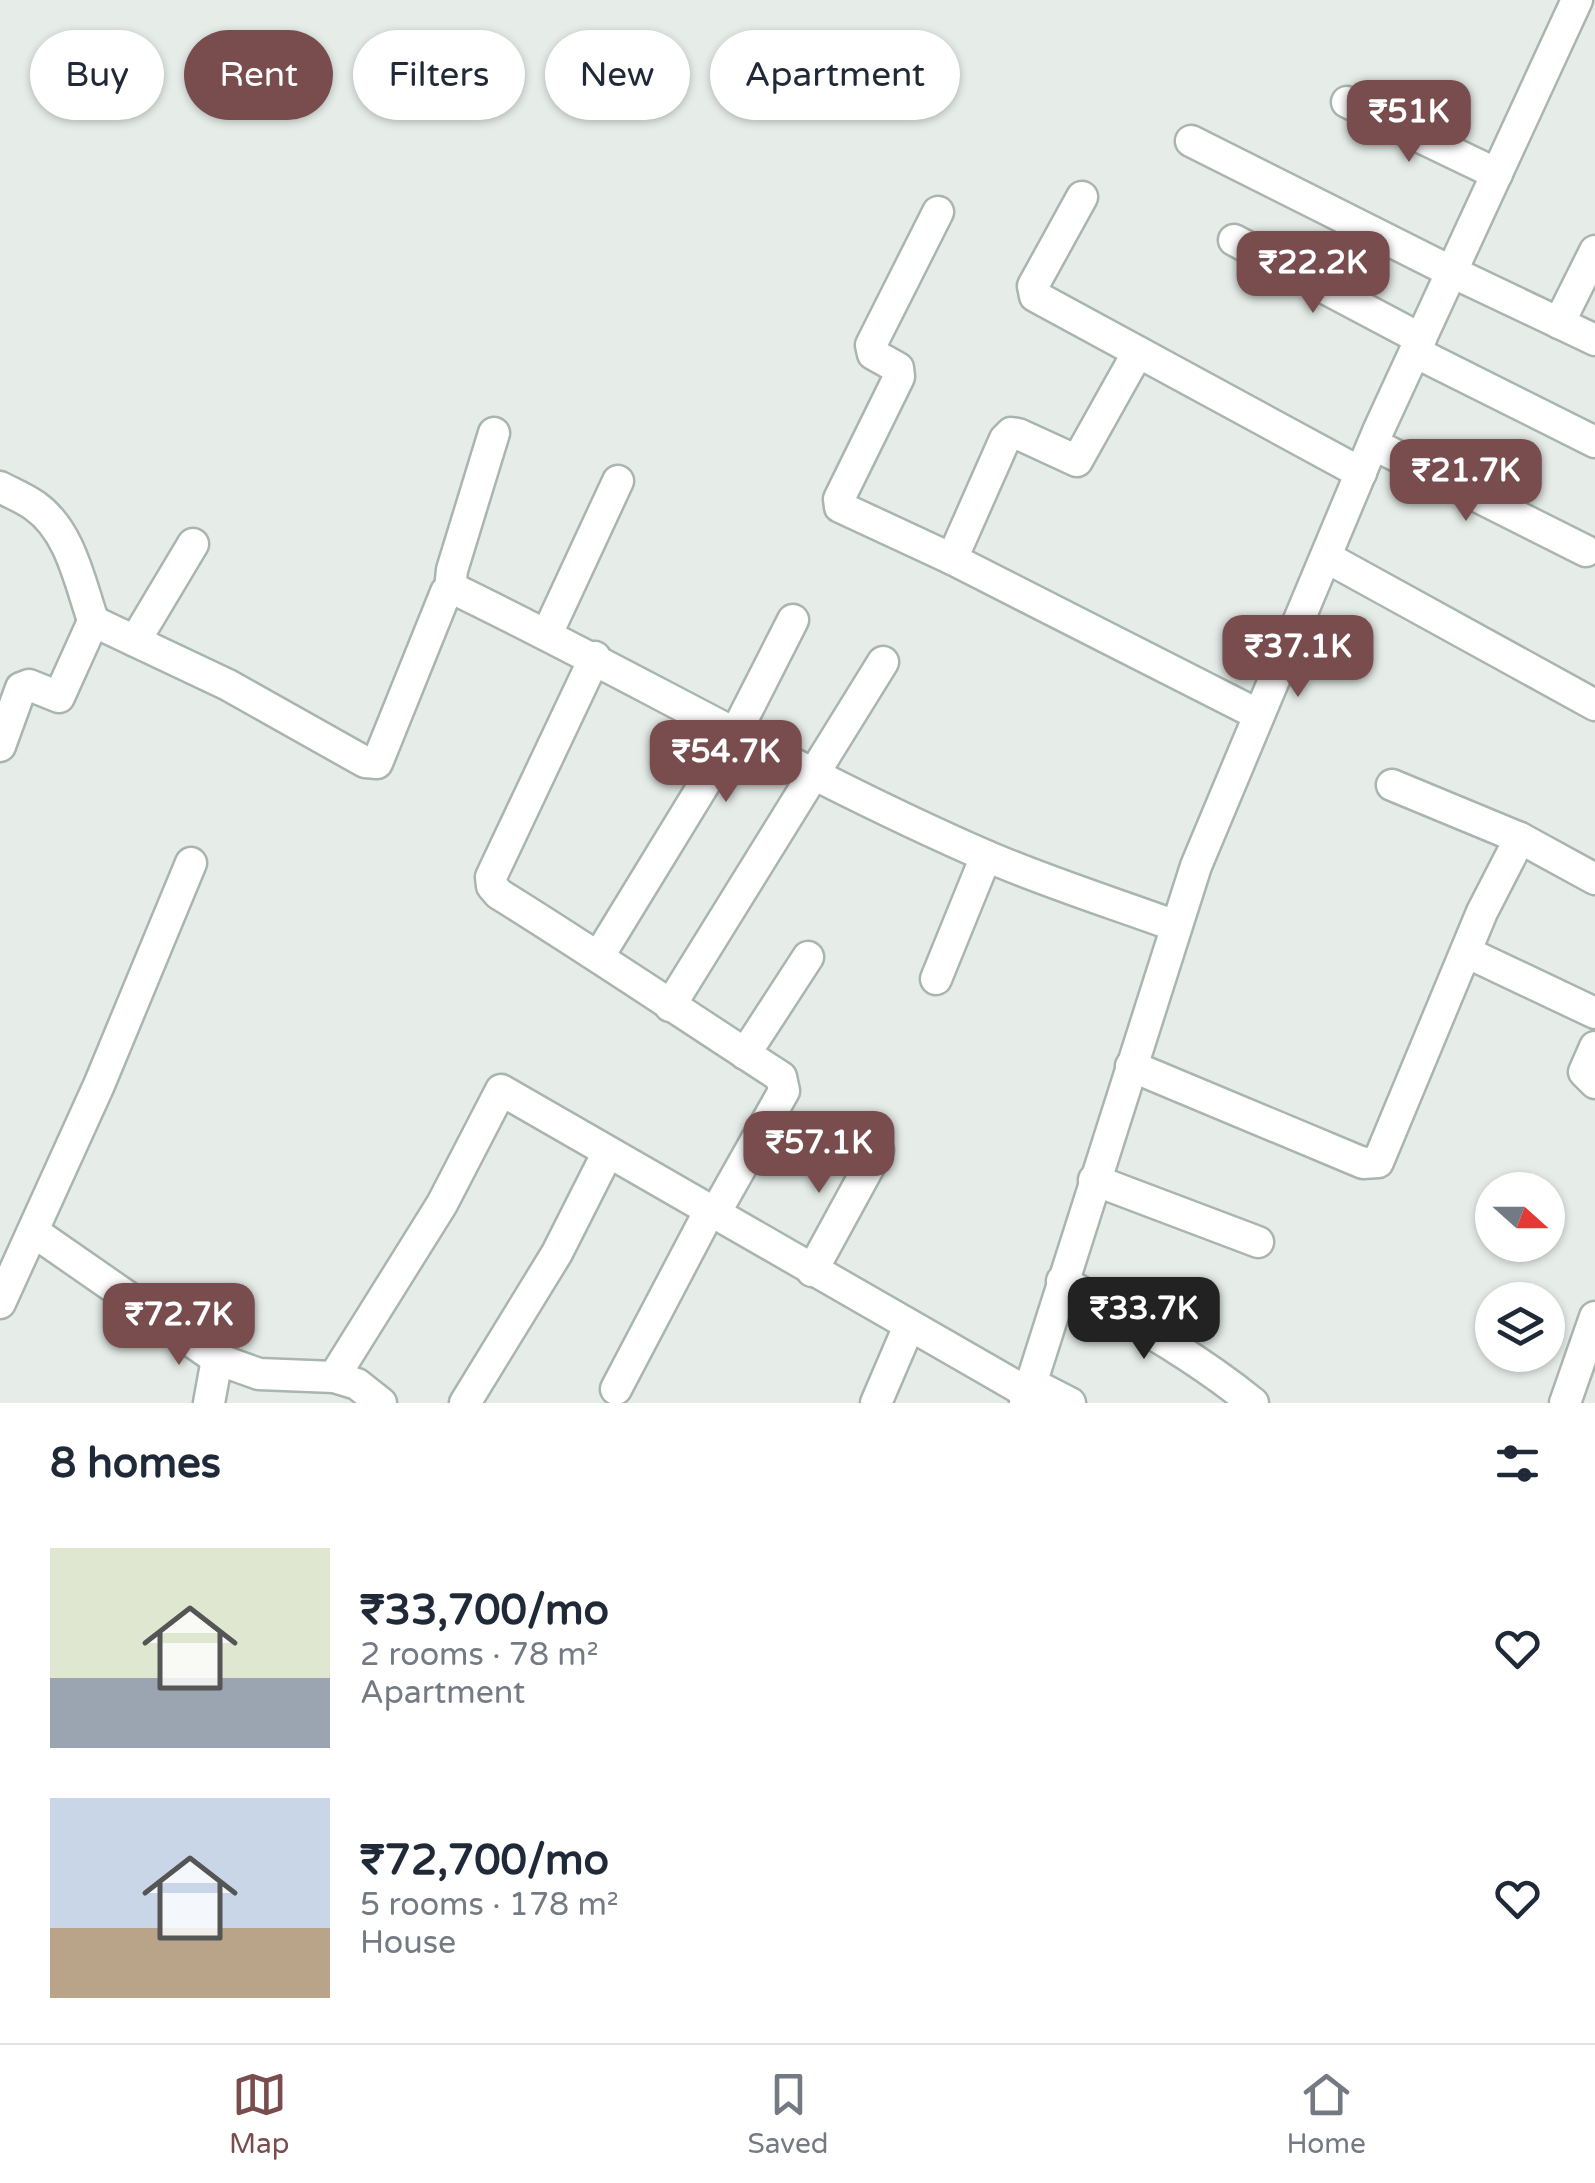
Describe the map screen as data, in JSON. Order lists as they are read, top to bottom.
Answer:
{
  "north": "right",
  "page": {
    "chip": [
      "Buy",
      "Rent",
      "Filters",
      "New",
      "Apartment"
    ],
    "price": [
      "₹51K",
      "₹22.2K",
      "₹21.7K",
      "₹37.1K",
      "₹54.7K",
      "₹57.1K",
      "₹33.7K",
      "₹72.7K"
    ],
    "heading": "8 homes",
    "list": [
      {
        "name": "₹33,700/mo",
        "note": "2 rooms · 78 m² · Apartment"
      },
      {
        "name": "₹72,700/mo",
        "note": "5 rooms · 178 m² · House"
      }
    ],
    "tabs": ["Map", "Saved", "Home"]
  }
}
